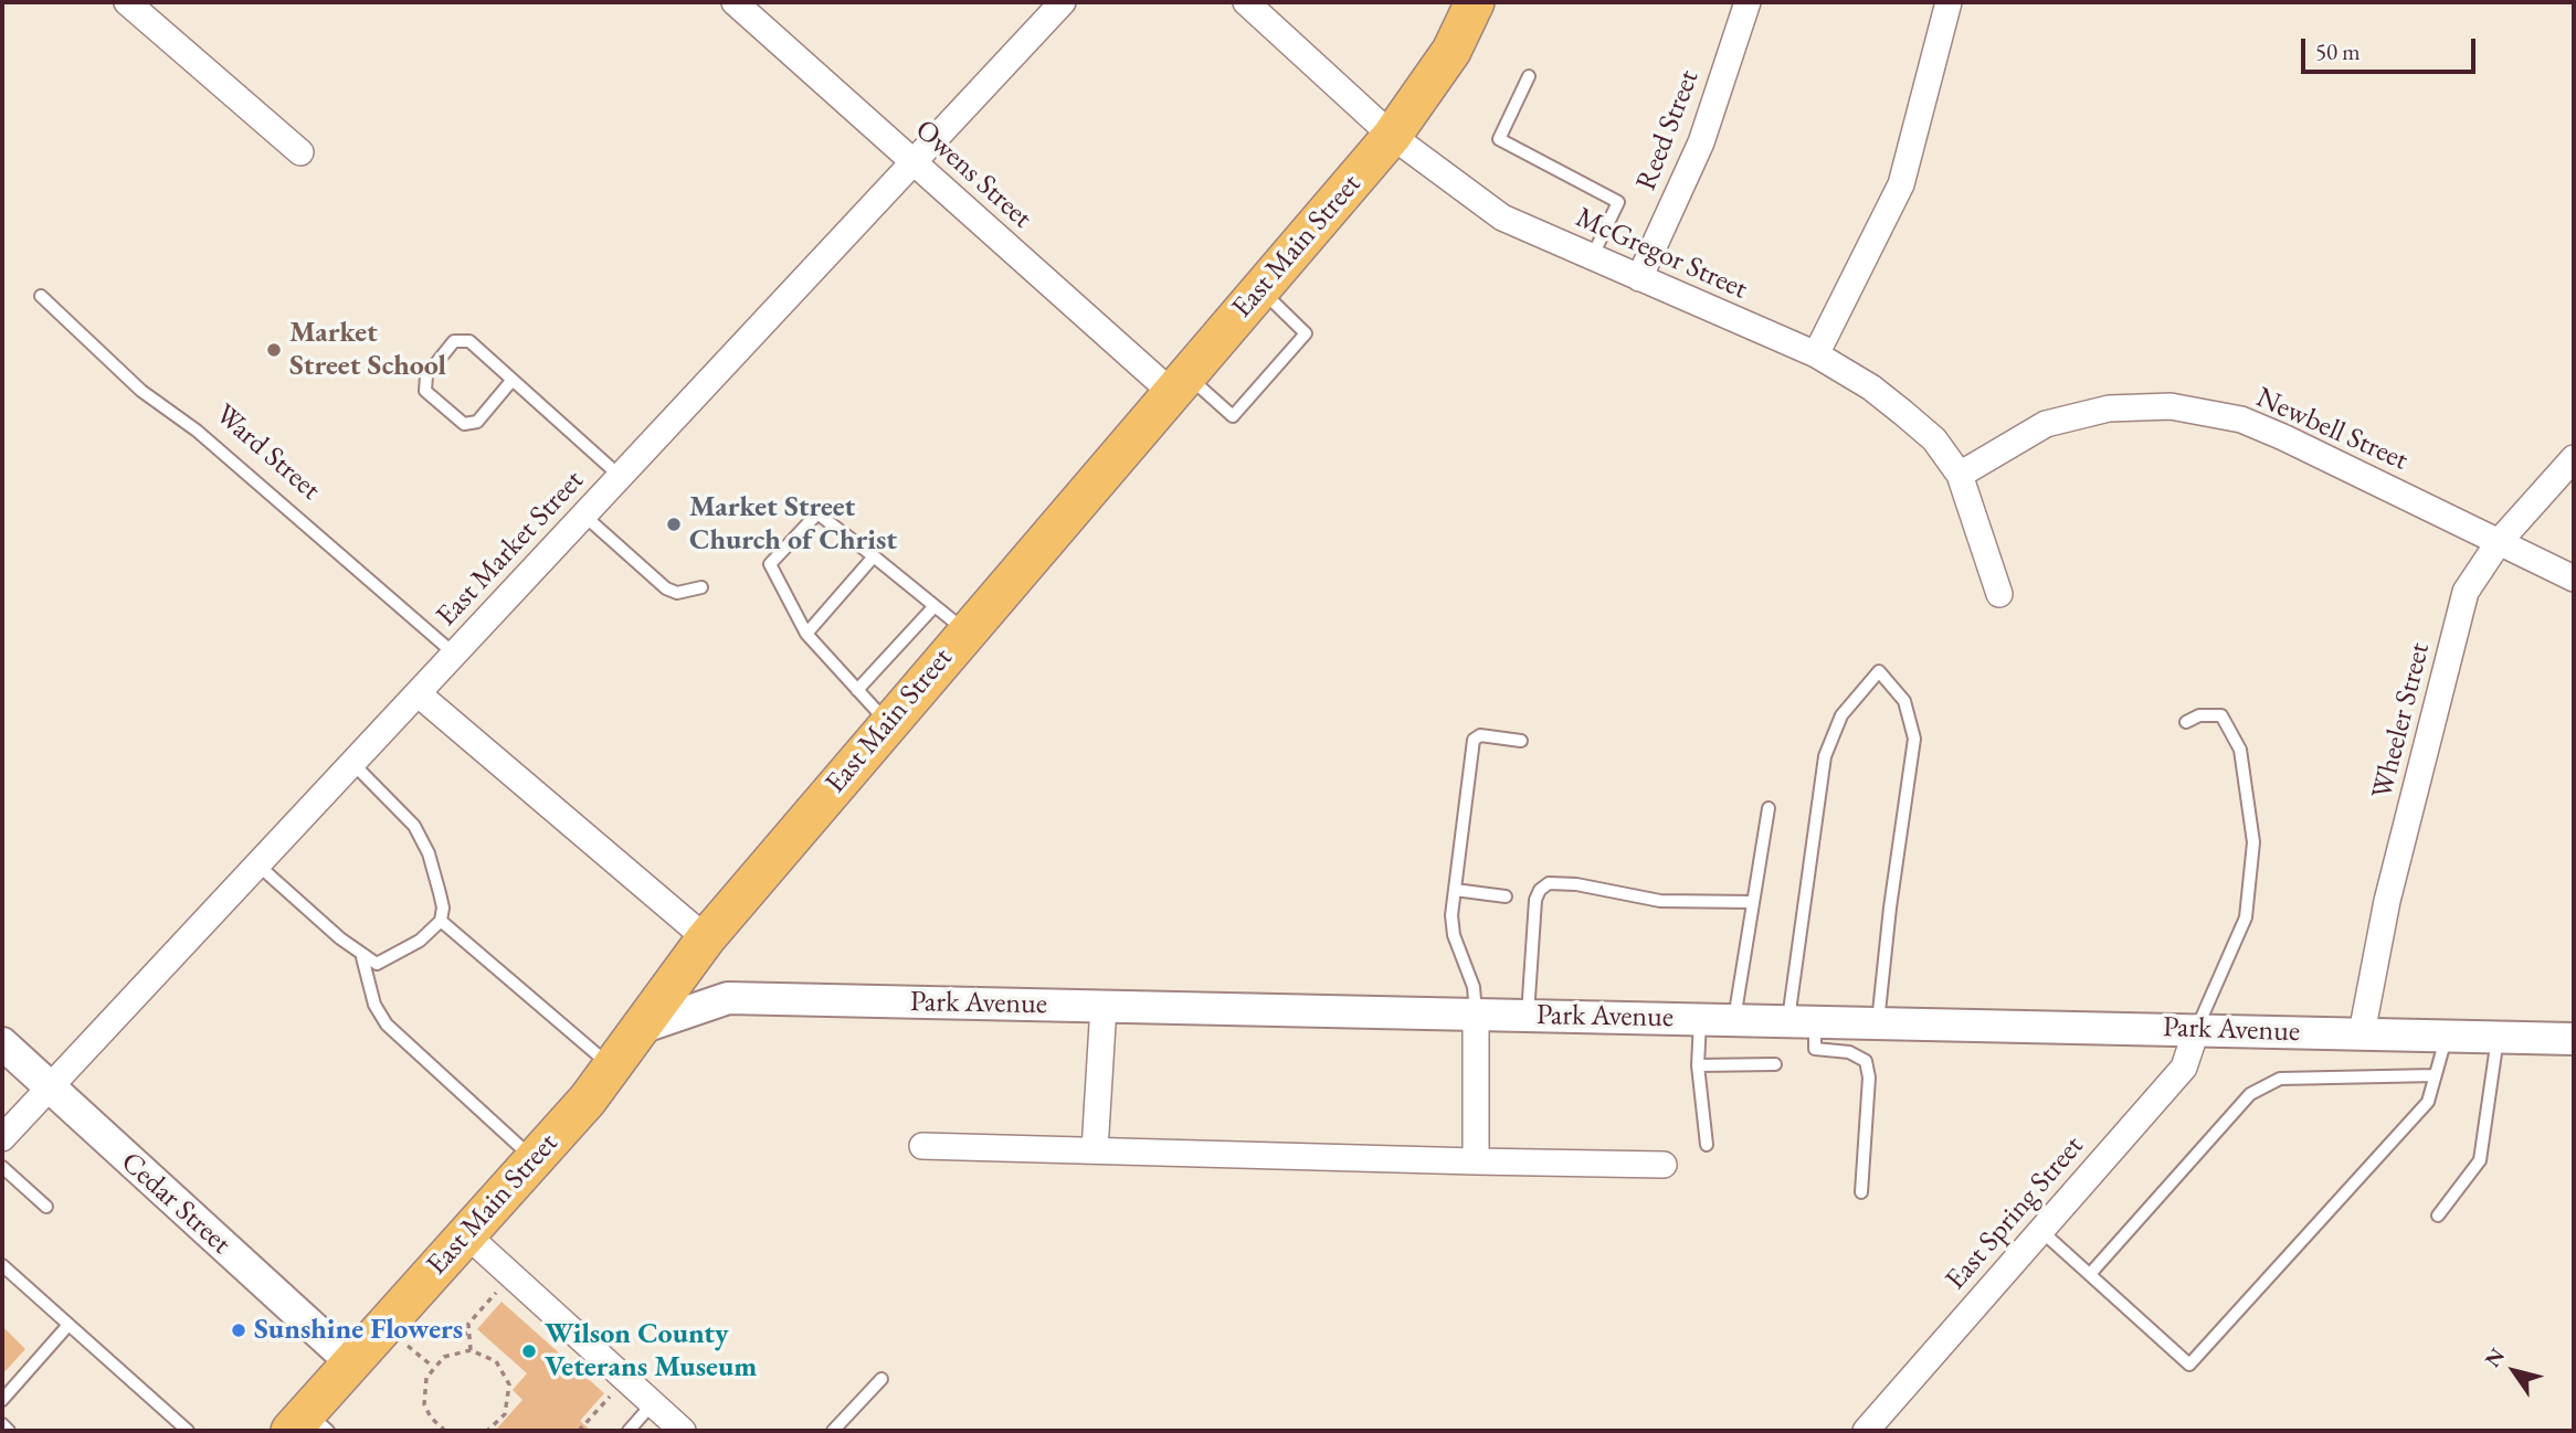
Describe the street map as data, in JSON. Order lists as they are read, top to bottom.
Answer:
{
  "streets": {
    "main road": ["East Main Street"],
    "street": [
      "Reed Street",
      "Owens Street",
      "McGregor Street",
      "Newbell Street",
      "East Market Street",
      "Wheeler Street",
      "Park Avenue",
      "Cedar Street",
      "East Spring Street"
    ],
    "lane": ["Ward Street"]
  },
  "crossings": [
    ["Reed Street", "McGregor Street"],
    ["Owens Street", "East Main Street"],
    ["Owens Street", "East Market Street"],
    ["East Main Street", "McGregor Street"],
    ["East Main Street", "Park Avenue"],
    ["East Main Street", "Cedar Street"],
    ["McGregor Street", "Newbell Street"],
    ["Newbell Street", "Wheeler Street"],
    ["Ward Street", "East Market Street"],
    ["East Market Street", "Cedar Street"],
    ["Wheeler Street", "Park Avenue"],
    ["Park Avenue", "East Spring Street"]
  ],
  "places": [
    "Market Street School",
    "Market Street Church of Christ",
    "Sunshine Flowers",
    "Wilson County Veterans Museum"
  ],
  "scale_bar": "50 m",
  "north": "top left"
}
